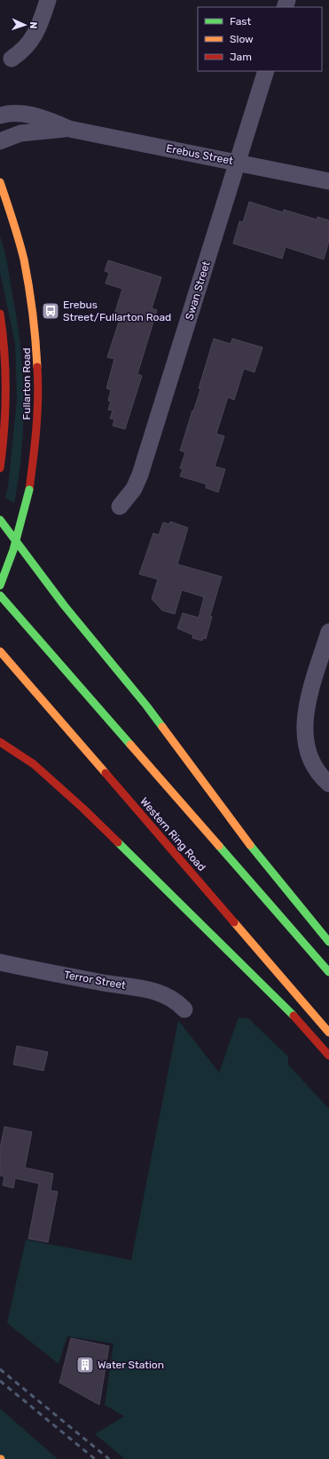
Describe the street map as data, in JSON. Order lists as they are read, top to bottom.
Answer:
{
  "streets": {
    "main road": ["Fullarton Road", "Western Ring Road"],
    "street": ["Erebus Street", "Swan Street", "Terror Street"]
  },
  "crossings": [
    ["Erebus Street", "Swan Street"]
  ],
  "places": {
    "bus stop": ["Erebus Street/Fullarton Road"],
    "building": ["Water Station"]
  },
  "legend": ["Fast", "Slow", "Jam"],
  "north": "right"
}
